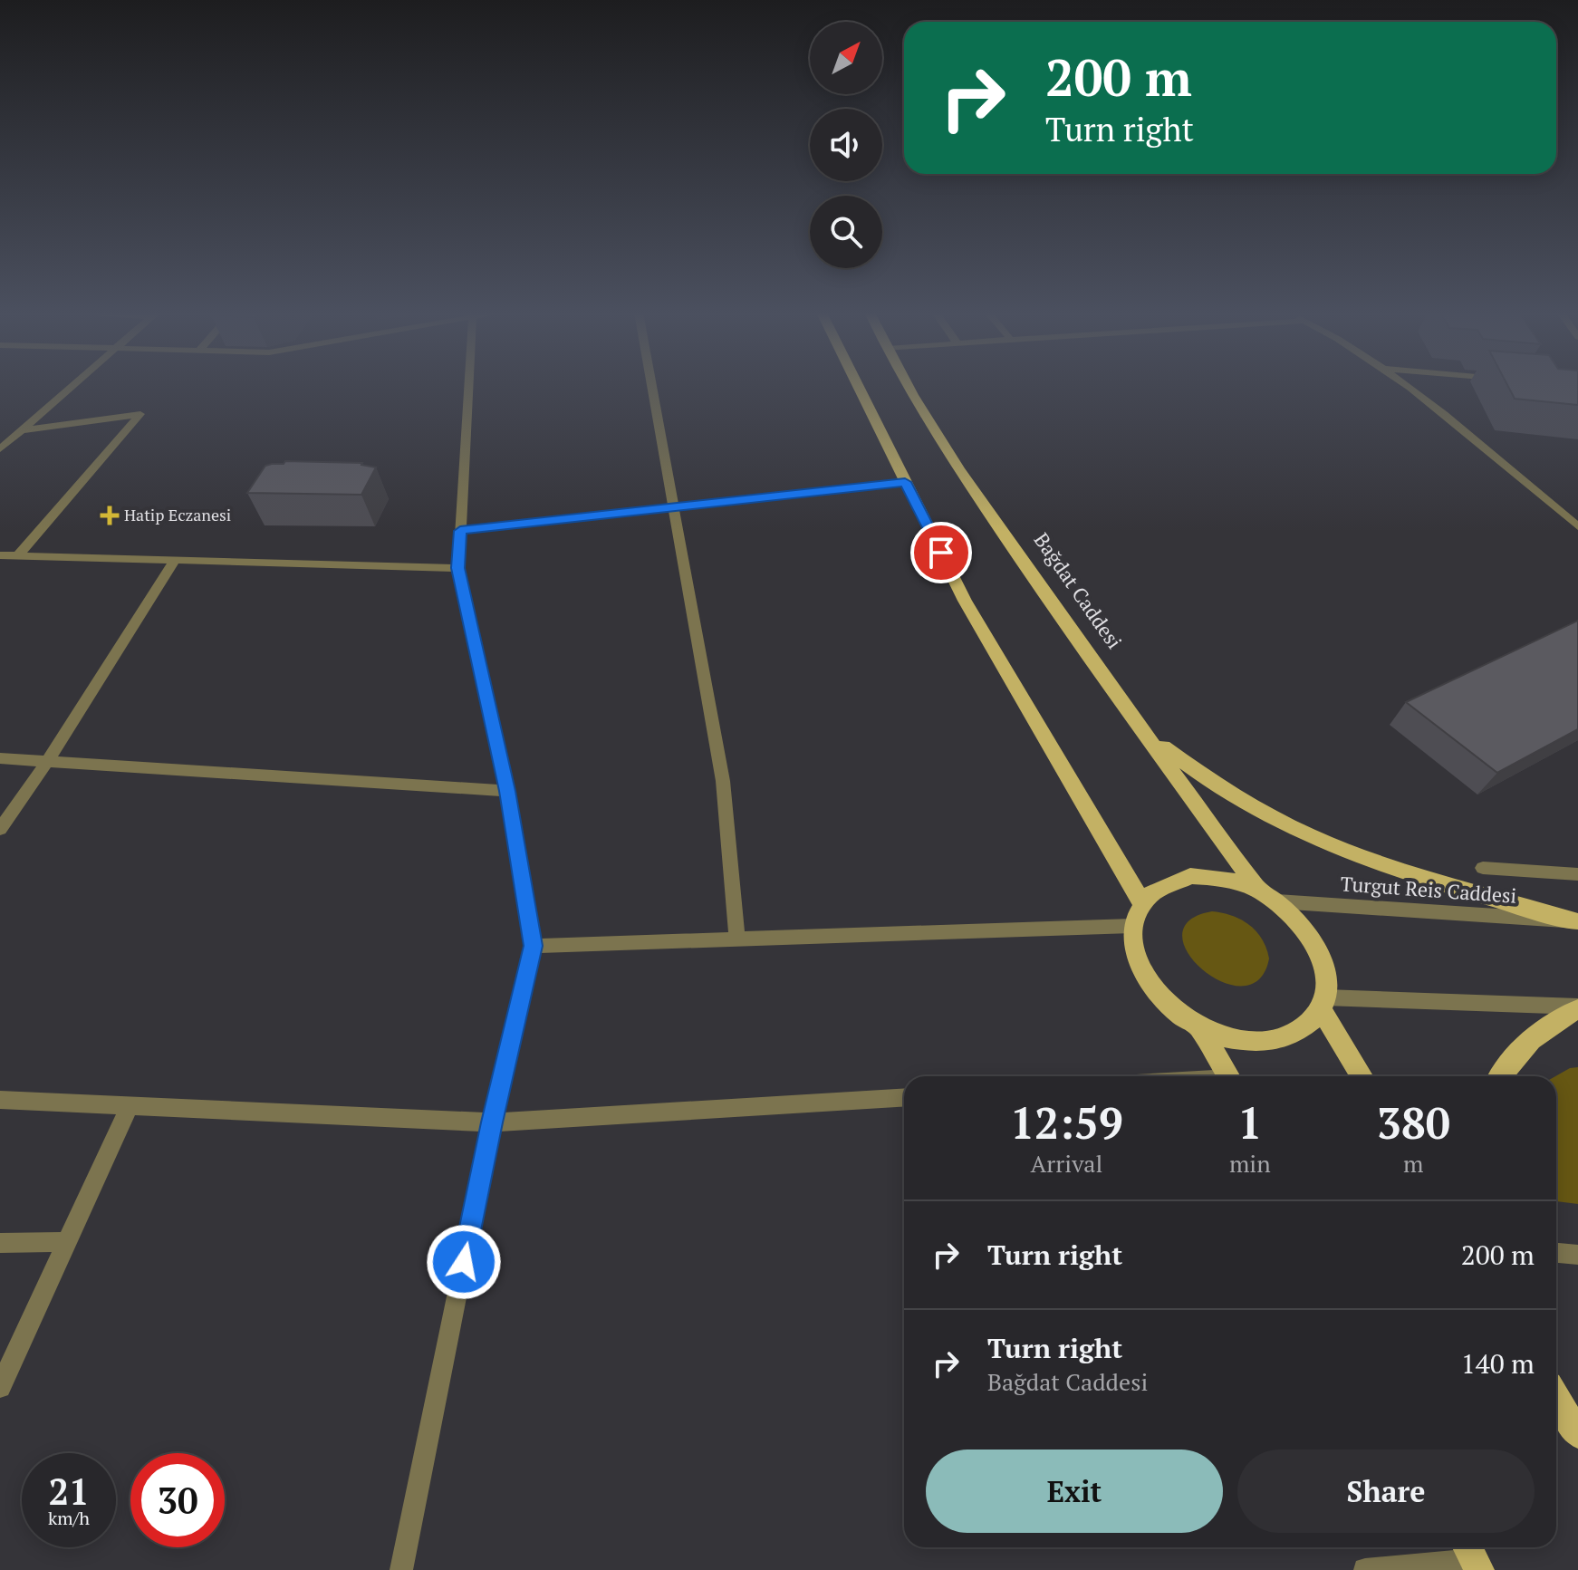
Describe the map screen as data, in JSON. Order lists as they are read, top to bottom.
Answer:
{
  "streets": {
    "main road": ["Bağdat Caddesi"],
    "street": ["Turgut Reis Caddesi"]
  },
  "crossings": [
    ["Bağdat Caddesi", "Turgut Reis Caddesi"]
  ],
  "places": {
    "health": ["Hatip Eczanesi"]
  },
  "north": "top right",
  "page": {
    "turn": ["200 m", "Turn right"],
    "eta": [
      "12:59",
      "Arrival",
      "1",
      "min",
      "380",
      "m"
    ],
    "list": [
      {
        "name": "Turn right",
        "value": "200 m"
      },
      {
        "name": "Turn right",
        "note": "Bağdat Caddesi",
        "value": "140 m"
      }
    ],
    "buttons": ["Exit", "Share"],
    "speed": "21 km/h",
    "limit": "30"
  }
}
